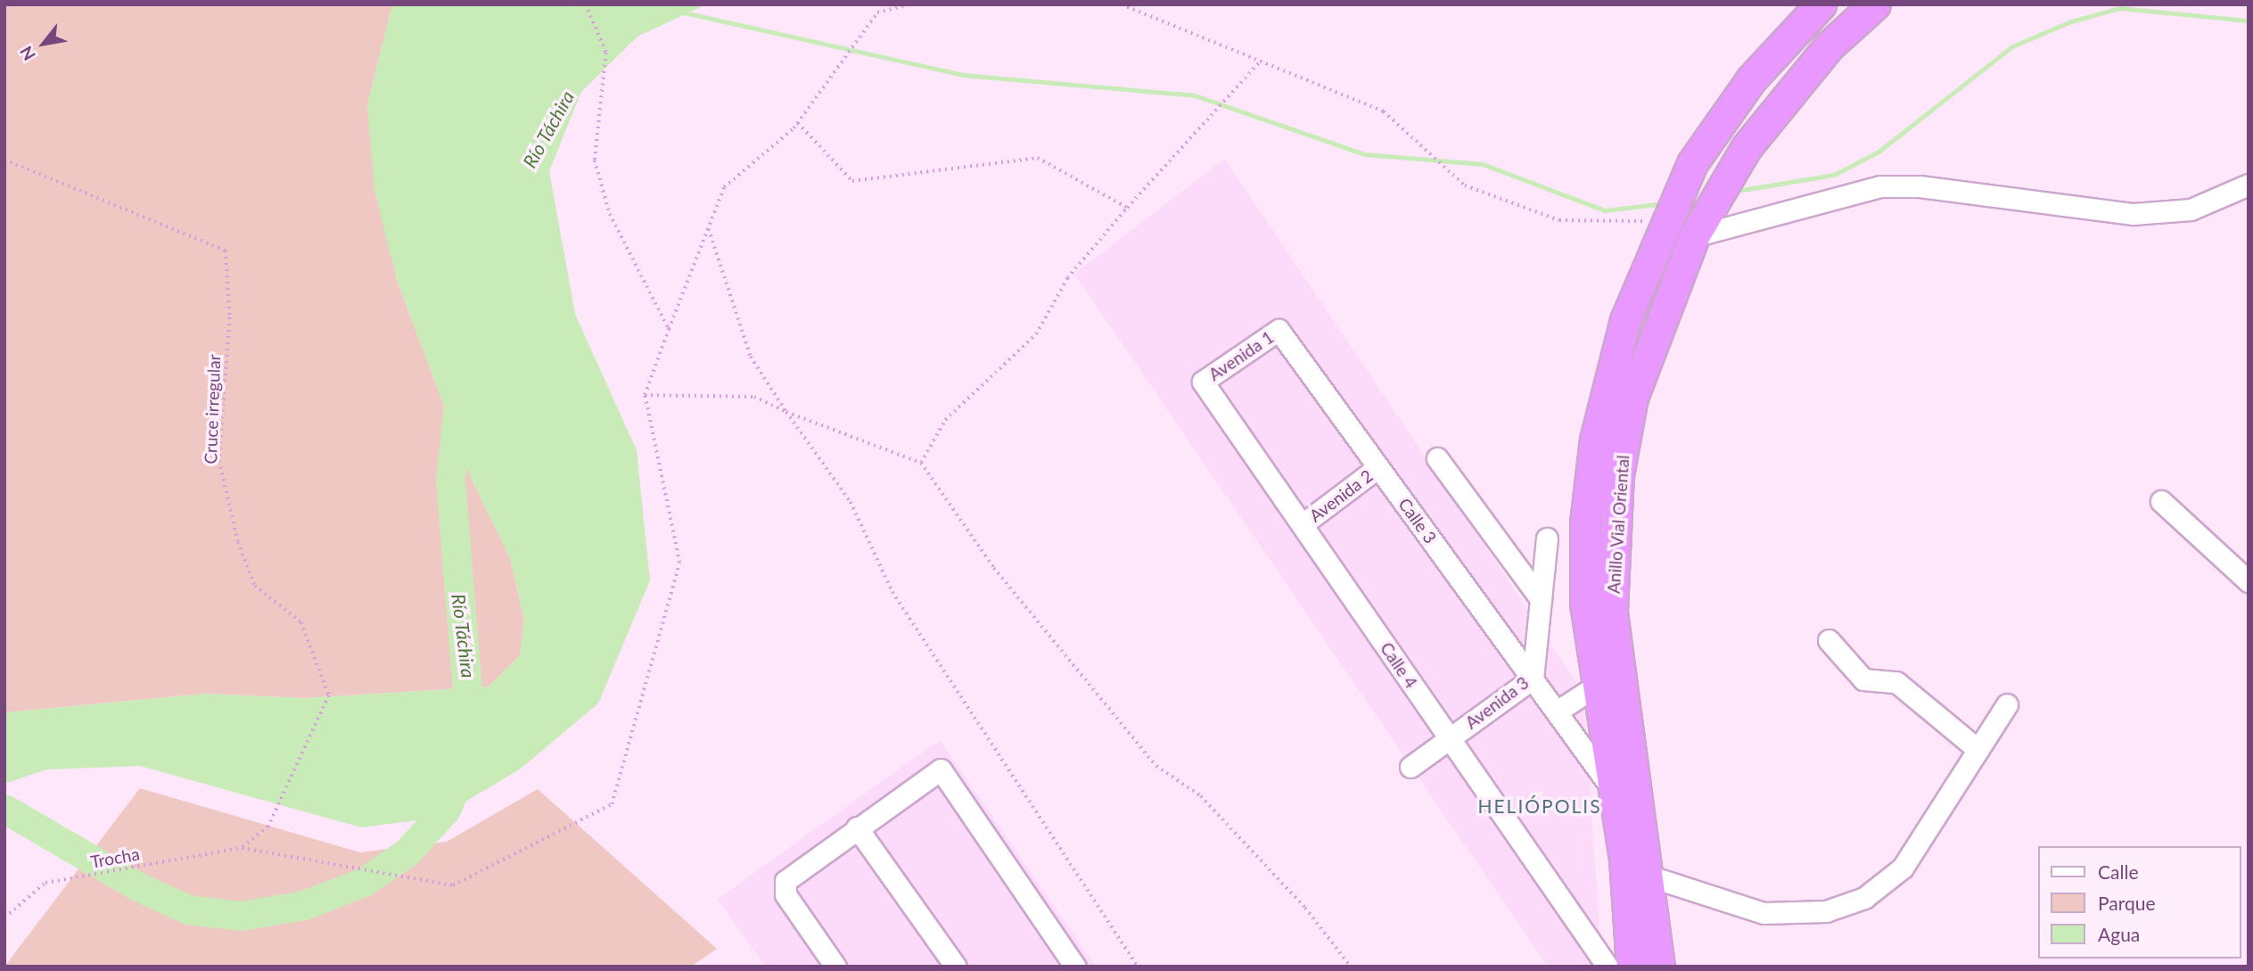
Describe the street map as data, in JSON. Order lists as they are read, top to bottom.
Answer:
{
  "streets": {
    "highway": ["Anillo Vial Oriental"],
    "street": [
      "Avenida 1",
      "Avenida 2",
      "Calle 3",
      "Calle 4",
      "Avenida 3"
    ],
    "path": ["Cruce irregular", "Trocha"]
  },
  "crossings": [
    ["Avenida 1", "Calle 3"],
    ["Avenida 1", "Calle 4"],
    ["Cruce irregular", "Trocha"],
    ["Avenida 2", "Calle 3"],
    ["Avenida 2", "Calle 4"],
    ["Calle 3", "Anillo Vial Oriental"],
    ["Calle 3", "Avenida 3"],
    ["Calle 4", "Avenida 3"]
  ],
  "districts": ["HELIÓPOLIS"],
  "water": ["Río Táchira"],
  "legend": ["Calle", "Parque", "Agua"],
  "north": "bottom left"
}
